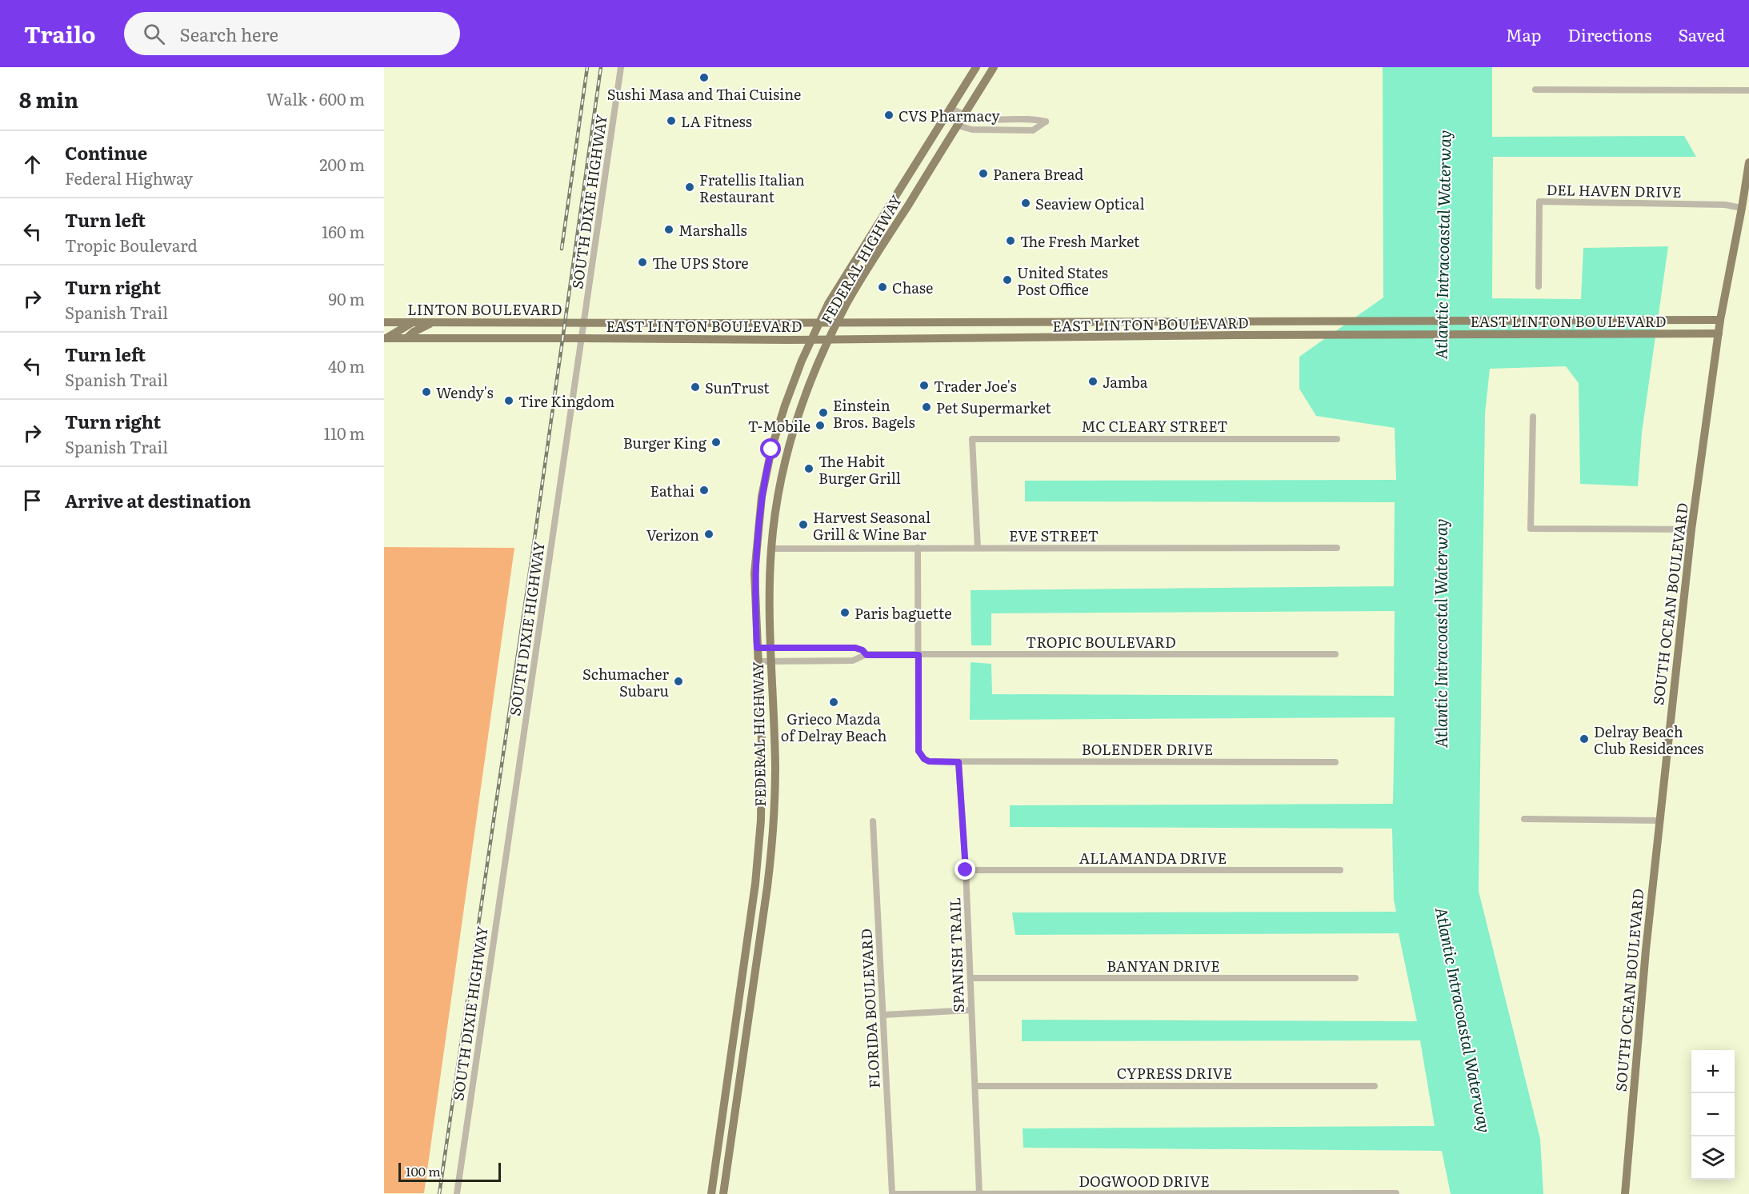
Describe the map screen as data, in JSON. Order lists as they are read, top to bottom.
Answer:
{
  "streets": {
    "main road": [
      "FEDERAL HIGHWAY",
      "LINTON BOULEVARD",
      "EAST LINTON BOULEVARD",
      "SOUTH OCEAN BOULEVARD"
    ],
    "street": [
      "DEL HAVEN DRIVE",
      "SOUTH DIXIE HIGHWAY",
      "MC CLEARY STREET",
      "EVE STREET",
      "TROPIC BOULEVARD",
      "BOLENDER DRIVE",
      "ALLAMANDA DRIVE",
      "SPANISH TRAIL",
      "BANYAN DRIVE",
      "FLORIDA BOULEVARD",
      "CYPRESS DRIVE",
      "DOGWOOD DRIVE"
    ]
  },
  "crossings": [
    ["DEL HAVEN DRIVE", "SOUTH OCEAN BOULEVARD"],
    ["SOUTH DIXIE HIGHWAY", "LINTON BOULEVARD"],
    ["SOUTH DIXIE HIGHWAY", "EAST LINTON BOULEVARD"],
    ["FEDERAL HIGHWAY", "EAST LINTON BOULEVARD"],
    ["FEDERAL HIGHWAY", "EVE STREET"],
    ["FEDERAL HIGHWAY", "TROPIC BOULEVARD"],
    ["LINTON BOULEVARD", "EAST LINTON BOULEVARD"],
    ["EAST LINTON BOULEVARD", "SOUTH OCEAN BOULEVARD"],
    ["MC CLEARY STREET", "EVE STREET"],
    ["BOLENDER DRIVE", "SPANISH TRAIL"],
    ["ALLAMANDA DRIVE", "SPANISH TRAIL"],
    ["SPANISH TRAIL", "BANYAN DRIVE"],
    ["SPANISH TRAIL", "CYPRESS DRIVE"],
    ["SPANISH TRAIL", "DOGWOOD DRIVE"],
    ["FLORIDA BOULEVARD", "DOGWOOD DRIVE"]
  ],
  "water": ["Atlantic Intracoastal Waterway"],
  "places": [
    "Sushi Masa and Thai Cuisine",
    "CVS Pharmacy",
    "LA Fitness",
    "Panera Bread",
    "Fratellis Italian Restaurant",
    "Seaview Optical",
    "Marshalls",
    "The Fresh Market",
    "The UPS Store",
    "United States Post Office",
    "Chase",
    "Jamba",
    "Trader Joe's",
    "SunTrust",
    "Wendy's",
    "Tire Kingdom",
    "Pet Supermarket",
    "Einstein Bros. Bagels",
    "T-Mobile",
    "Burger King",
    "The Habit Burger Grill",
    "Eathai",
    "Harvest Seasonal Grill & Wine Bar",
    "Verizon",
    "Paris baguette",
    "Schumacher Subaru",
    "Grieco Mazda of Delray Beach",
    "Delray Beach Club Residences"
  ],
  "scale_bar": "100 m",
  "page": {
    "header": "Trailo",
    "search": "Search here",
    "nav": ["Map", "Directions", "Saved"],
    "heading": ["8 min", "Walk · 600 m"],
    "list": [
      ["Continue", "Federal Highway", "200 m"],
      ["Turn left", "Tropic Boulevard", "160 m"],
      ["Turn right", "Spanish Trail", "90 m"],
      ["Turn left", "Spanish Trail", "40 m"],
      ["Turn right", "Spanish Trail", "110 m"],
      "Arrive at destination"
    ],
    "map_buttons": ["+", "−"],
    "scale": "100 m"
  }
}
